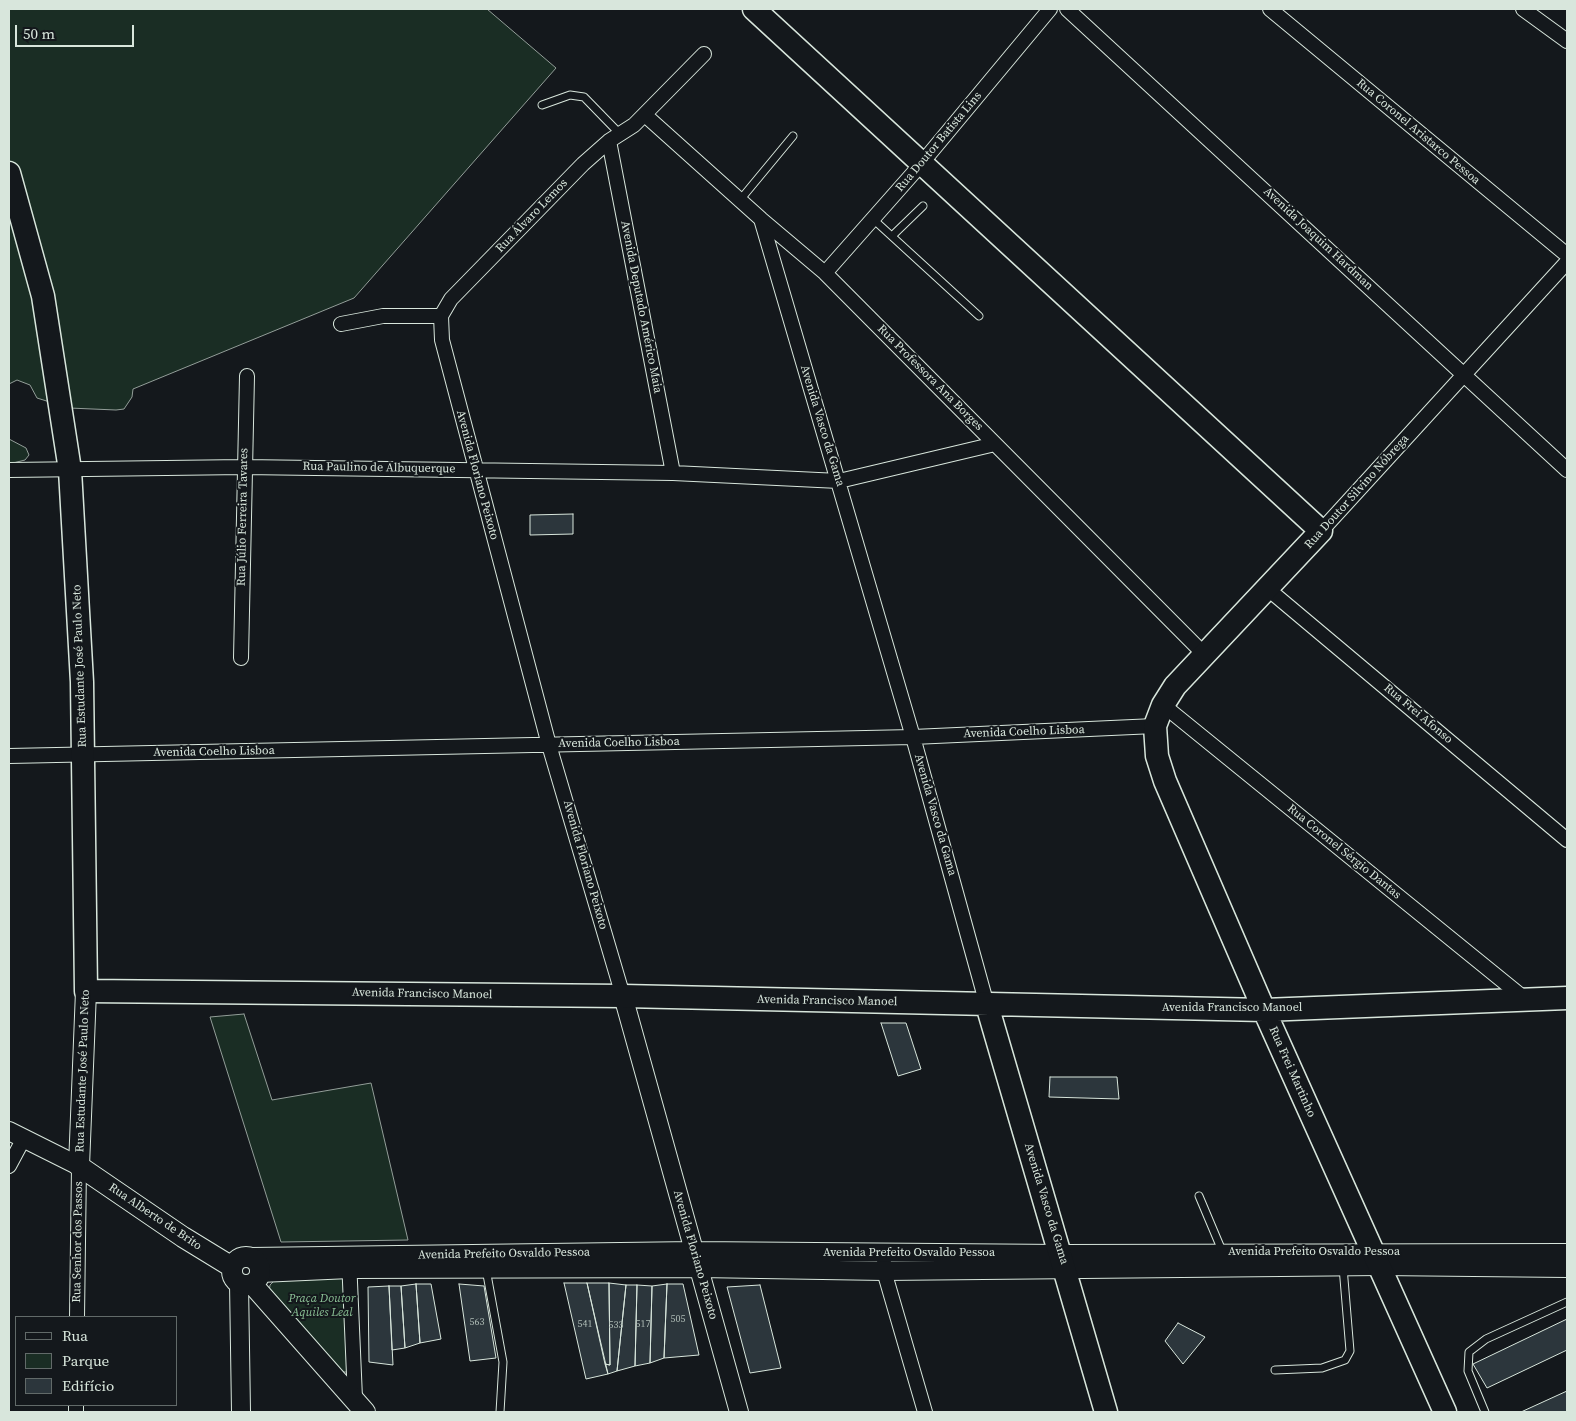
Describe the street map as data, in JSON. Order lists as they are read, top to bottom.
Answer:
{
  "streets": {
    "main road": [
      "Avenida Vasco da Gama",
      "Rua Doutor Silvino Nóbrega",
      "Rua Estudante José Paulo Neto",
      "Avenida Francisco Manoel",
      "Rua Frei Martinho",
      "Rua Alberto de Brito"
    ],
    "street": [
      "Rua Coronel Aristarco Pessoa",
      "Rua Doutor Batista Lins",
      "Rua Álvaro Lemos",
      "Avenida Joaquim Hardman",
      "Avenida Deputado Américo Maia",
      "Rua Professora Ana Borges",
      "Rua Paulino de Albuquerque",
      "Avenida Floriano Peixoto",
      "Rua Júlio Ferreira Tavares",
      "Rua Frei Afonso",
      "Avenida Coelho Lisboa",
      "Rua Coronel Sérgio Dantas",
      "Rua Senhor dos Passos",
      "Avenida Prefeito Osvaldo Pessoa"
    ]
  },
  "crossings": [
    ["Rua Doutor Batista Lins", "Rua Professora Ana Borges"],
    ["Rua Álvaro Lemos", "Avenida Deputado Américo Maia"],
    ["Rua Álvaro Lemos", "Rua Professora Ana Borges"],
    ["Rua Álvaro Lemos", "Avenida Floriano Peixoto"],
    ["Avenida Joaquim Hardman", "Rua Doutor Silvino Nóbrega"],
    ["Avenida Deputado Américo Maia", "Rua Paulino de Albuquerque"],
    ["Rua Professora Ana Borges", "Avenida Vasco da Gama"],
    ["Rua Professora Ana Borges", "Rua Paulino de Albuquerque"],
    ["Rua Professora Ana Borges", "Rua Doutor Silvino Nóbrega"],
    ["Avenida Vasco da Gama", "Rua Paulino de Albuquerque"],
    ["Avenida Vasco da Gama", "Avenida Coelho Lisboa"],
    ["Avenida Vasco da Gama", "Avenida Francisco Manoel"],
    ["Avenida Vasco da Gama", "Avenida Prefeito Osvaldo Pessoa"],
    ["Rua Paulino de Albuquerque", "Avenida Floriano Peixoto"],
    ["Rua Paulino de Albuquerque", "Rua Júlio Ferreira Tavares"],
    ["Rua Paulino de Albuquerque", "Rua Estudante José Paulo Neto"],
    ["Avenida Floriano Peixoto", "Avenida Coelho Lisboa"],
    ["Avenida Floriano Peixoto", "Avenida Francisco Manoel"],
    ["Avenida Floriano Peixoto", "Avenida Prefeito Osvaldo Pessoa"],
    ["Rua Doutor Silvino Nóbrega", "Rua Frei Afonso"],
    ["Rua Doutor Silvino Nóbrega", "Avenida Coelho Lisboa"],
    ["Rua Doutor Silvino Nóbrega", "Rua Coronel Sérgio Dantas"],
    ["Rua Doutor Silvino Nóbrega", "Rua Frei Martinho"],
    ["Rua Estudante José Paulo Neto", "Avenida Coelho Lisboa"],
    ["Rua Estudante José Paulo Neto", "Avenida Francisco Manoel"],
    ["Rua Estudante José Paulo Neto", "Rua Alberto de Brito"],
    ["Rua Estudante José Paulo Neto", "Rua Senhor dos Passos"],
    ["Avenida Coelho Lisboa", "Rua Frei Martinho"],
    ["Rua Coronel Sérgio Dantas", "Avenida Francisco Manoel"],
    ["Avenida Francisco Manoel", "Rua Frei Martinho"],
    ["Rua Frei Martinho", "Avenida Prefeito Osvaldo Pessoa"],
    ["Rua Alberto de Brito", "Rua Senhor dos Passos"],
    ["Rua Alberto de Brito", "Avenida Prefeito Osvaldo Pessoa"]
  ],
  "parks": ["Praça Doutor Aquiles Leal"],
  "house_numbers": [
    "505",
    "563",
    "541",
    "517",
    "533"
  ],
  "legend": ["Rua", "Parque", "Edifício"],
  "scale_bar": "50 m"
}
